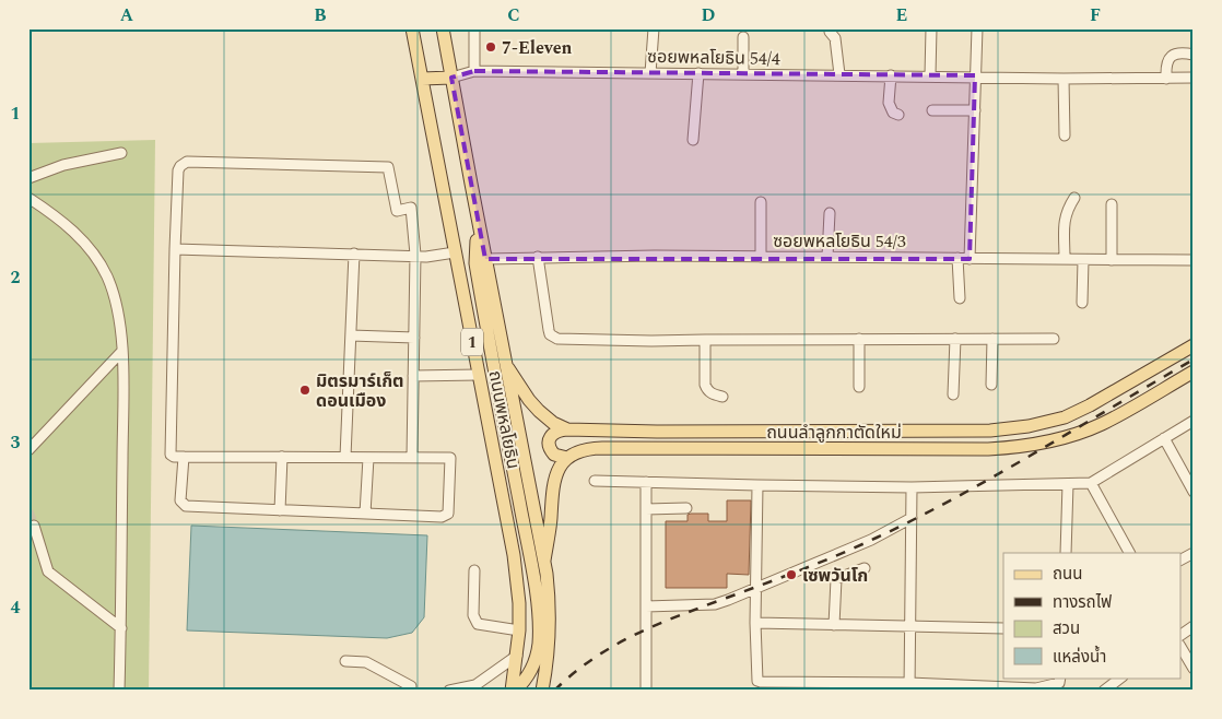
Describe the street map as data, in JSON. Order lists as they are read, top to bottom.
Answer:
{
  "streets": {
    "main road": ["1", "ถนนพหลโยธิน", "ถนนลำลูกกาตัดใหม่"],
    "street": ["ซอยพหลโยธิน 54/4", "ซอยพหลโยธิน 54/3"]
  },
  "crossings": [
    ["ซอยพหลโยธิน 54/4", "ถนนพหลโยธิน"],
    ["ซอยพหลโยธิน 54/3", "ถนนพหลโยธิน"]
  ],
  "places": ["7-Eleven", "มิตรมาร์เก็ต ดอนเมือง", "เซพวันโก"],
  "legend": [
    "ถนน",
    "ทางรถไฟ",
    "สวน",
    "แหล่งน้ำ"
  ],
  "grid": {
    "columns": [
      "A",
      "B",
      "C",
      "D",
      "E",
      "F"
    ],
    "rows": [
      "1",
      "2",
      "3",
      "4"
    ]
  }
}
